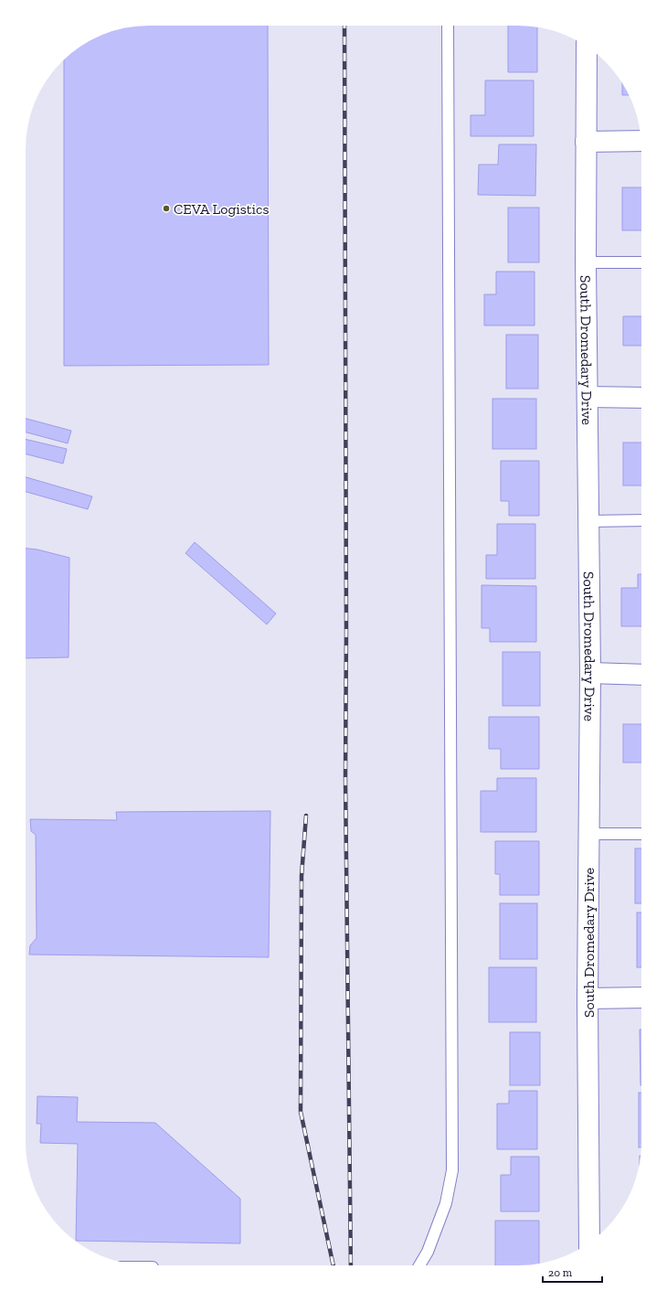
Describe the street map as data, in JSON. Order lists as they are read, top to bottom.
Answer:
{
  "streets": {
    "street": ["South Dromedary Drive"]
  },
  "places": ["CEVA Logistics"],
  "scale_bar": "20 m"
}
